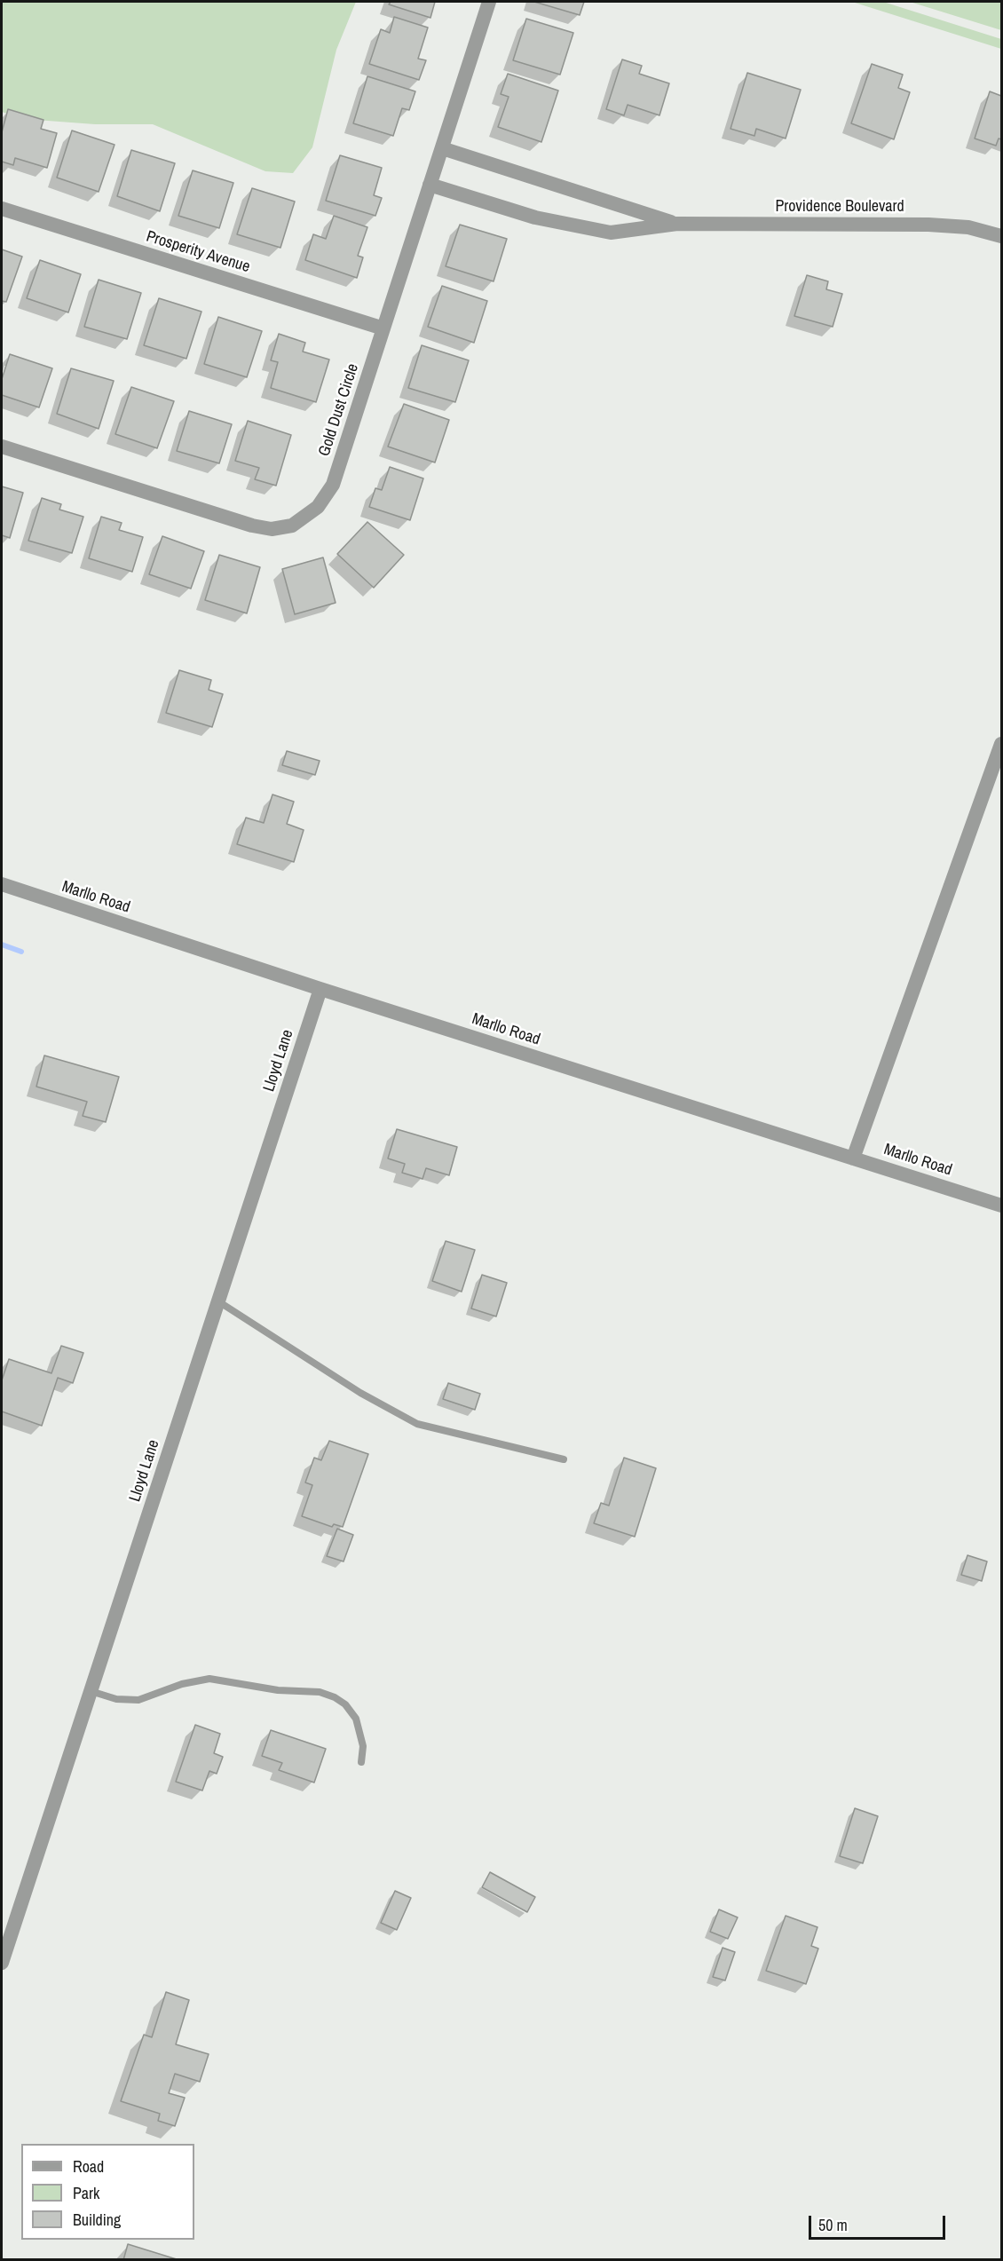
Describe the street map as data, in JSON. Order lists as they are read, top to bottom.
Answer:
{
  "streets": {
    "street": [
      "Providence Boulevard",
      "Prosperity Avenue",
      "Gold Dust Circle",
      "Marllo Road",
      "Lloyd Lane"
    ]
  },
  "crossings": [
    ["Providence Boulevard", "Gold Dust Circle"],
    ["Prosperity Avenue", "Gold Dust Circle"],
    ["Marllo Road", "Lloyd Lane"]
  ],
  "legend": ["Road", "Park", "Building"],
  "scale_bar": "50 m"
}
